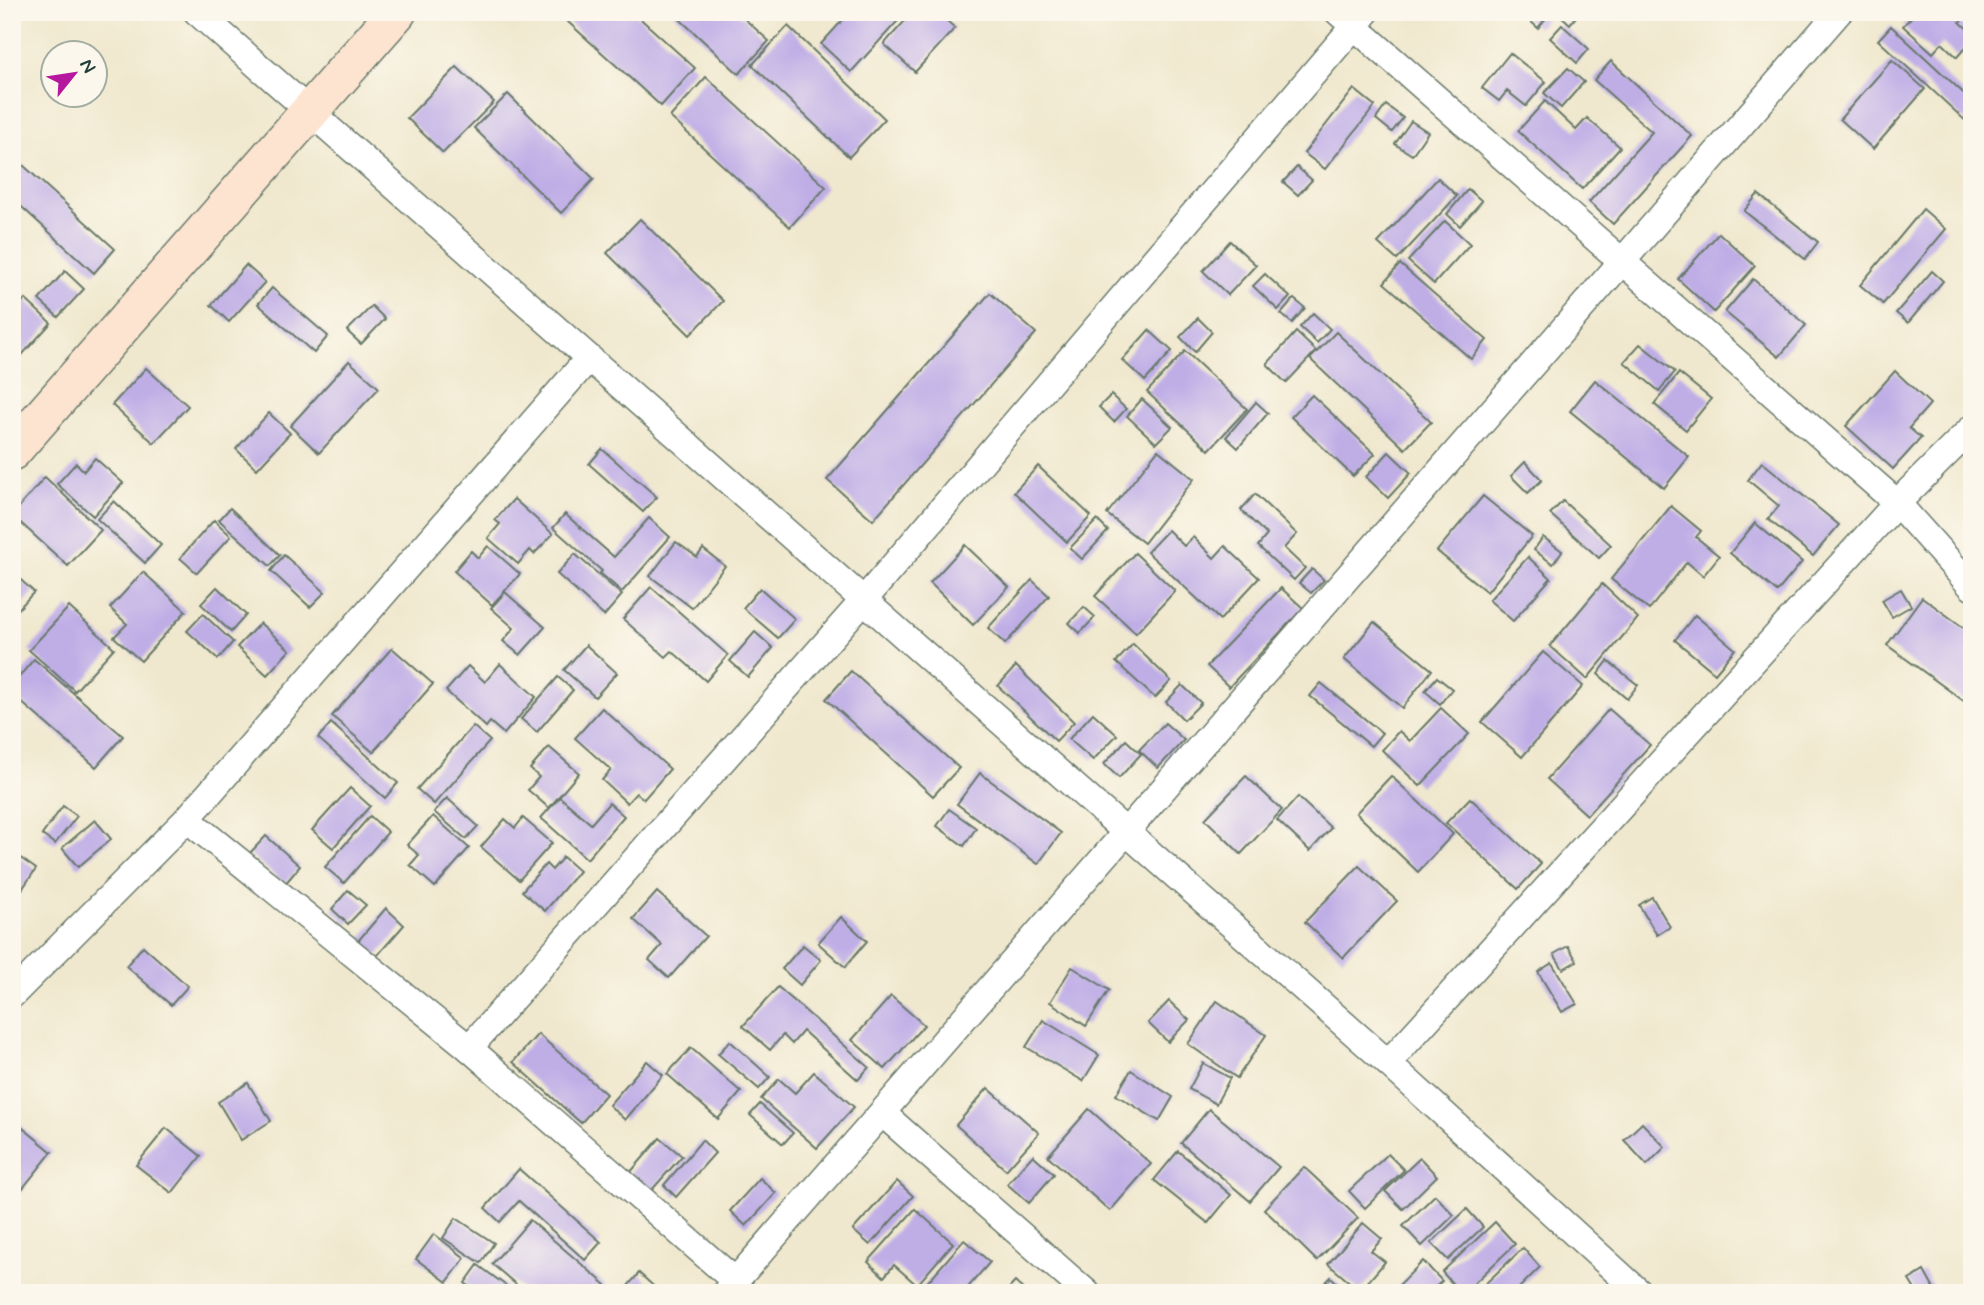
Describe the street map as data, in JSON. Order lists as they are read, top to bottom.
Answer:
{
  "north": "top right"
}
